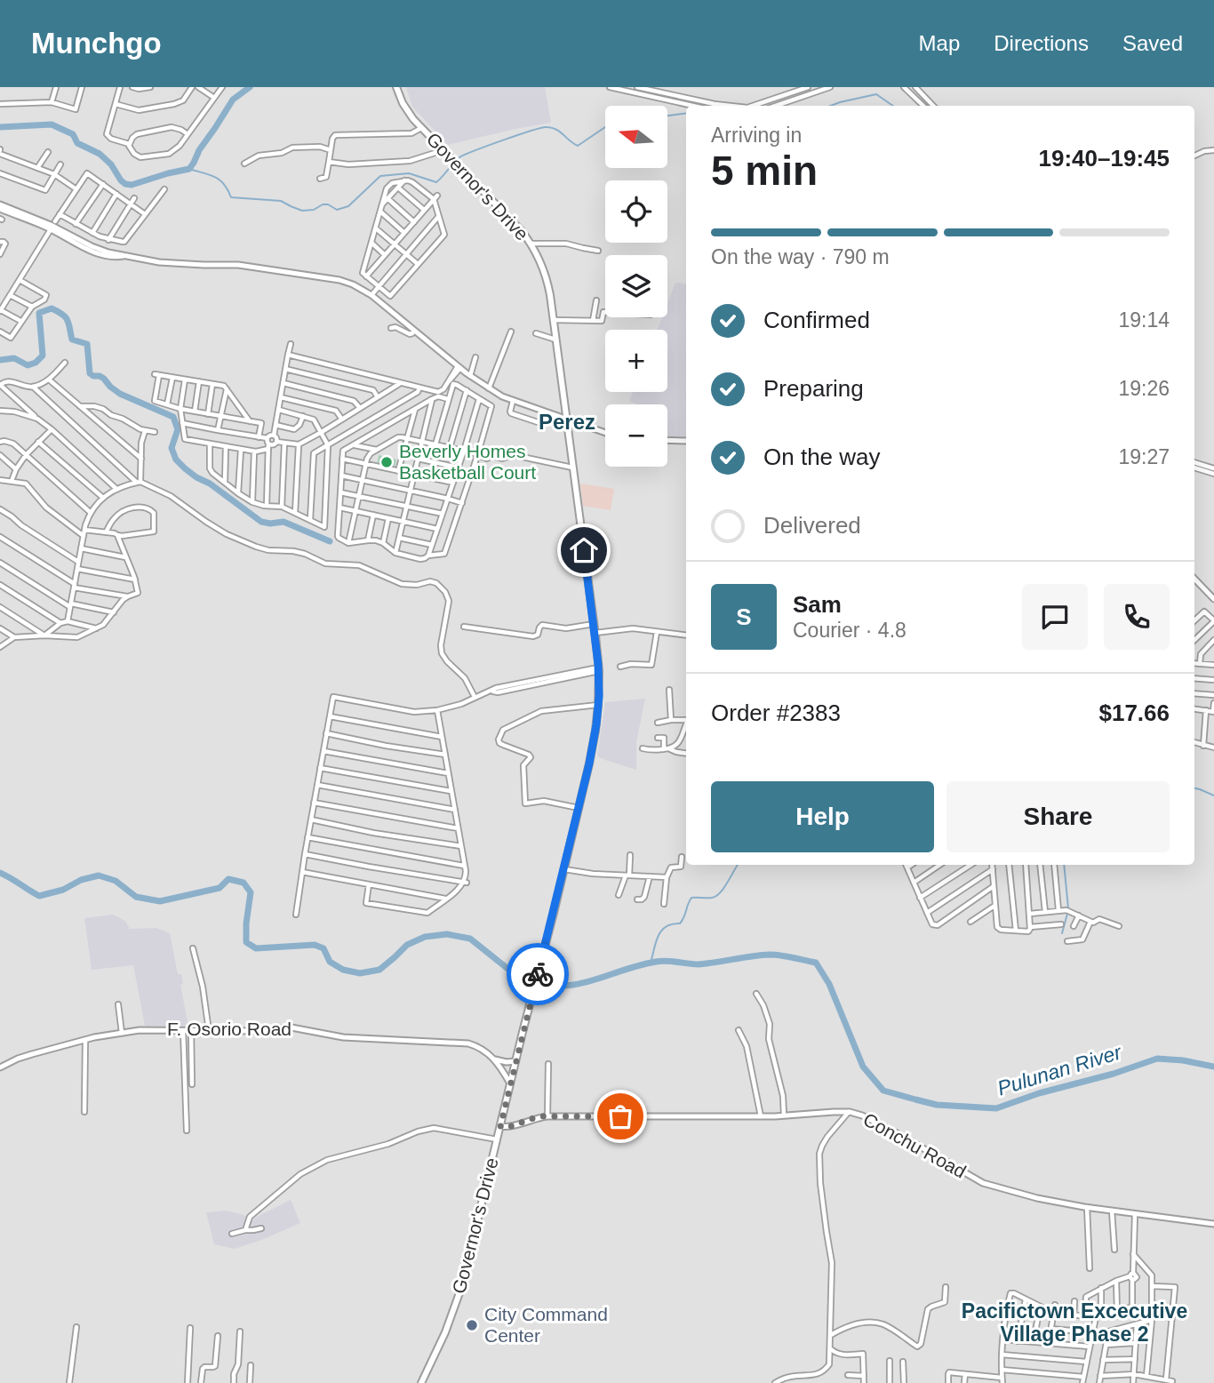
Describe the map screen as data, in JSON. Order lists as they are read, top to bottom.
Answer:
{
  "streets": {
    "main road": ["Governor's Drive"],
    "street": ["F. Osorio Road", "Conchu Road"]
  },
  "crossings": [
    ["Governor's Drive", "F. Osorio Road"],
    ["Governor's Drive", "Conchu Road"]
  ],
  "districts": ["Perez", "Pacifictown Excecutive Village Phase 2"],
  "water": ["Pulunan River"],
  "places": ["Beverly Homes Basketball Court", "City Command Center"],
  "north": "left",
  "page": {
    "header": "Munchgo",
    "nav": ["Map", "Directions", "Saved"],
    "map_buttons": ["+", "−"],
    "heading": ["5 min", "Arriving in", "19:40–19:45"],
    "panel": [
      "Sam",
      "Courier · 4.8",
      "Order #2383",
      "$17.66"
    ],
    "bar": "On the way · 790 m",
    "list": [
      ["Confirmed", "19:14"],
      ["Preparing", "19:26"],
      ["On the way", "19:27"],
      "Delivered"
    ],
    "round": "S",
    "buttons": ["Help", "Share"]
  }
}
